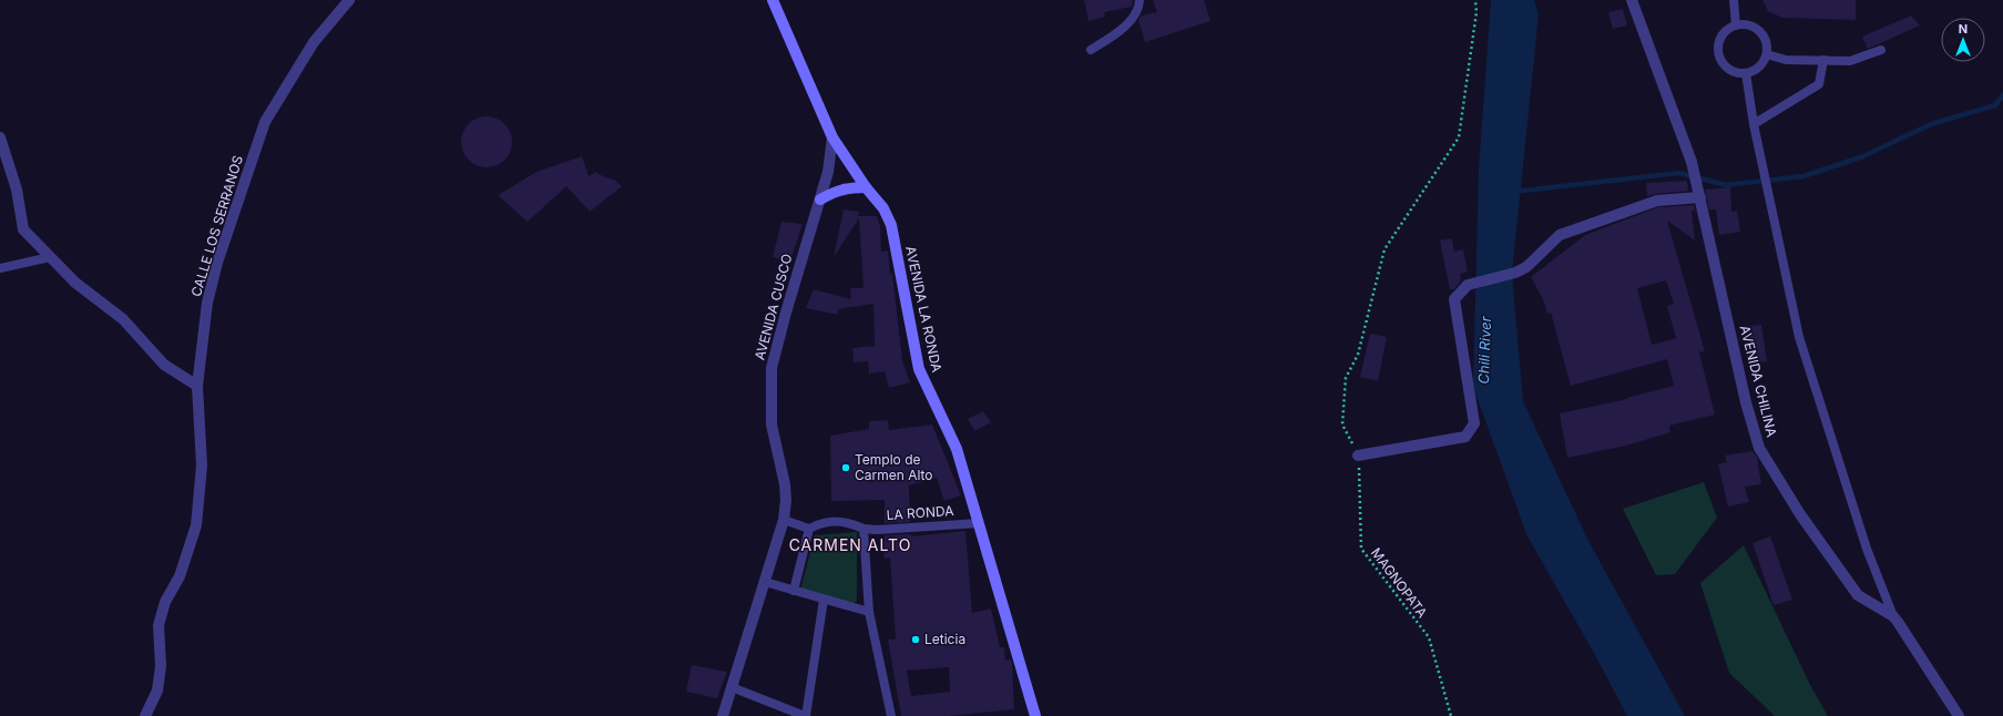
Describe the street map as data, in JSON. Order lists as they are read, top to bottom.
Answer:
{
  "streets": {
    "main road": ["AVENIDA LA RONDA"],
    "street": ["CALLE LOS SERRANOS", "AVENIDA CUSCO", "AVENIDA CHILINA"],
    "lane": ["LA RONDA"],
    "path": ["MAGNOPATA"]
  },
  "crossings": [
    ["AVENIDA CUSCO", "AVENIDA LA RONDA"],
    ["AVENIDA LA RONDA", "LA RONDA"]
  ],
  "districts": ["CARMEN ALTO"],
  "water": ["Chili River"],
  "places": ["Templo de Carmen Alto", "Leticia"],
  "north": "top"
}
